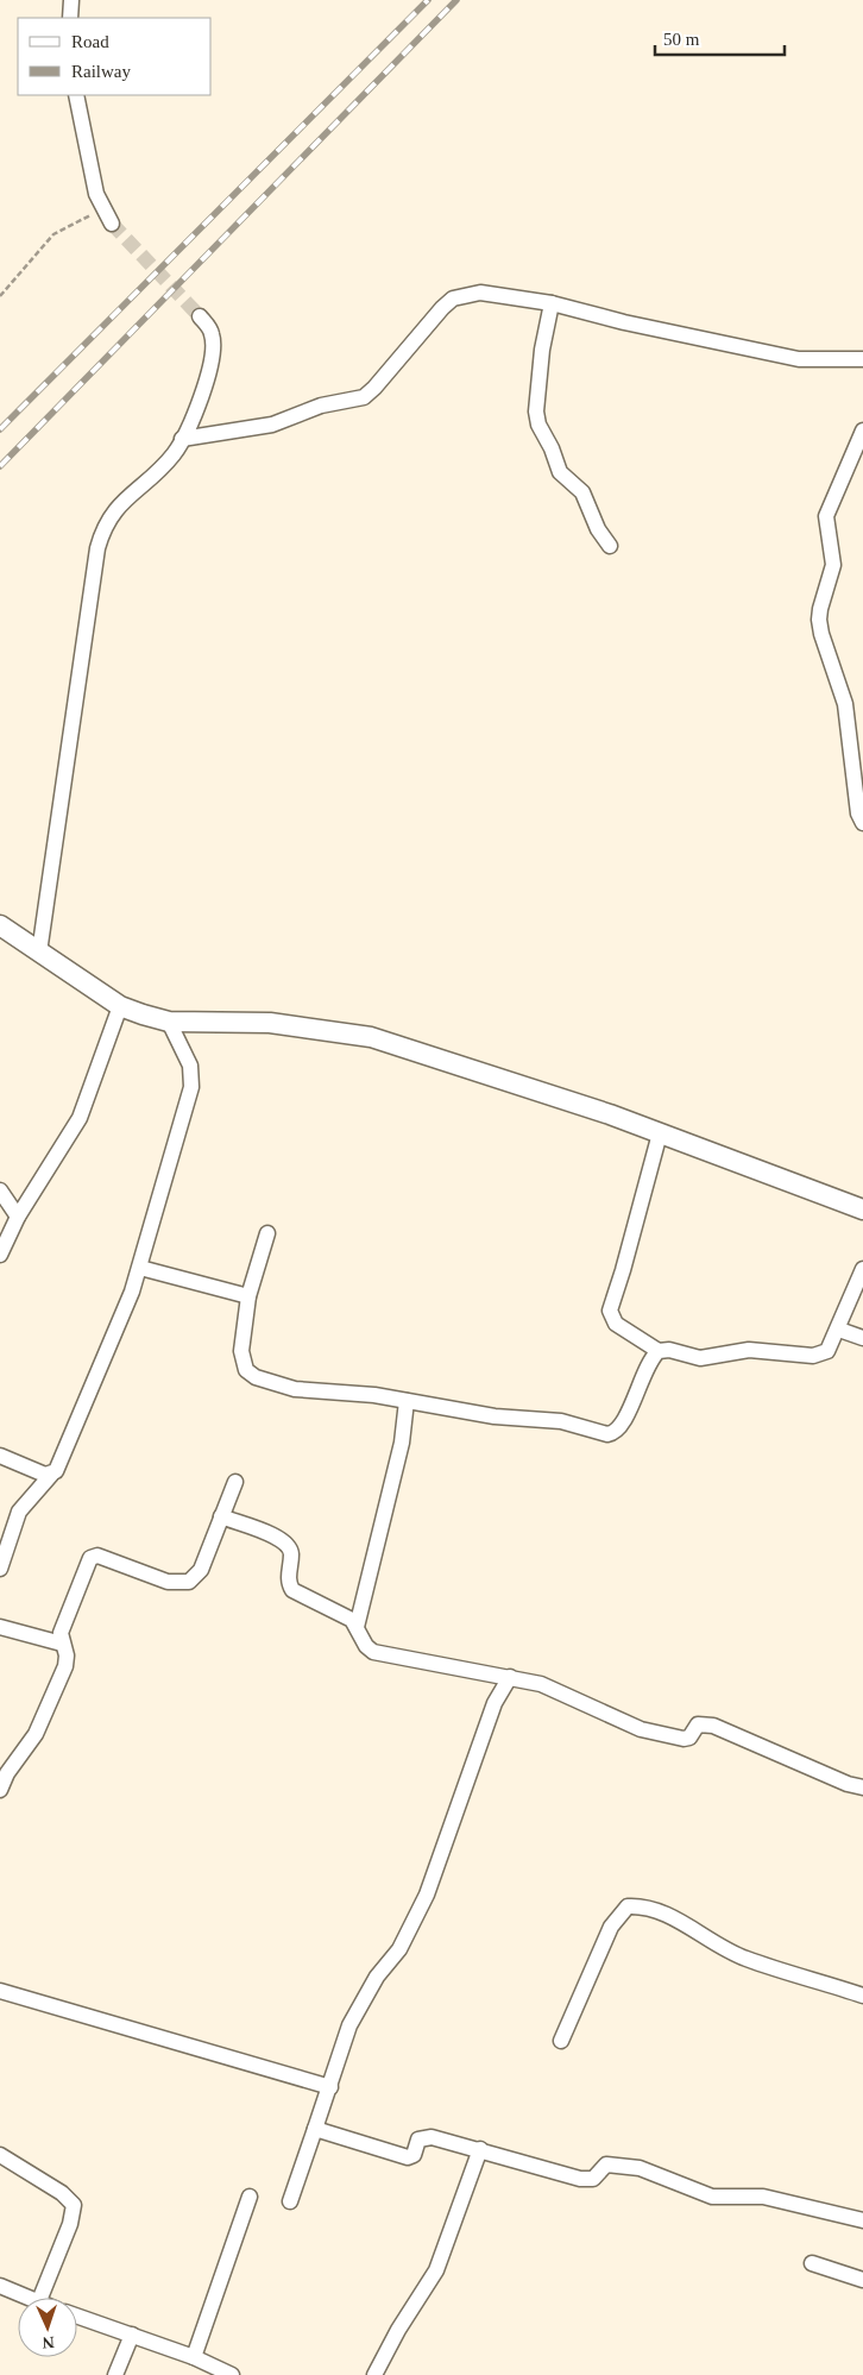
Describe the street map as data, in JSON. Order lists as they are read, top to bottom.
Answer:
{
  "legend": ["Road", "Railway"],
  "scale_bar": "50 m",
  "north": "bottom"
}
